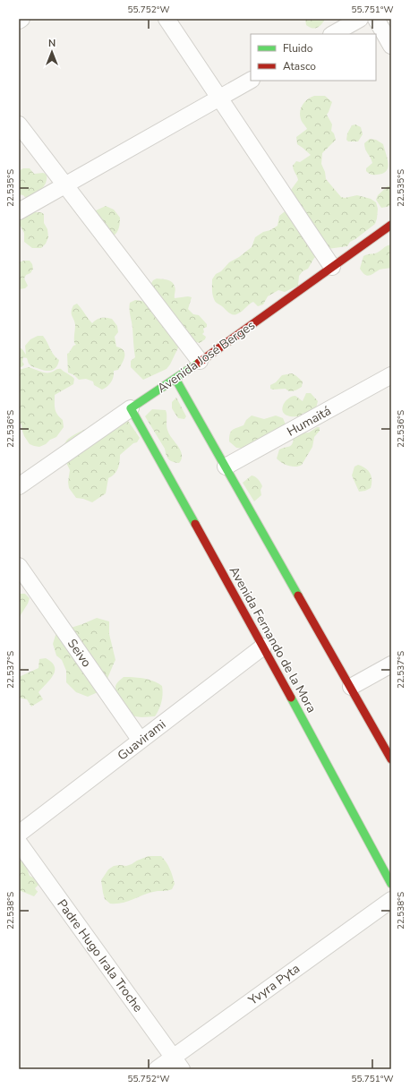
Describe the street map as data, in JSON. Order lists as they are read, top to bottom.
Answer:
{
  "streets": {
    "main road": ["Avenida José Berges", "Avenida Fernando de la Mora"],
    "street": [
      "Humaitá",
      "Seivo",
      "Guavirami",
      "Padre Hugo Irala Troche",
      "Yvyra Pyta"
    ]
  },
  "crossings": [
    ["Avenida José Berges", "Avenida Fernando de la Mora"],
    ["Avenida Fernando de la Mora", "Guavirami"],
    ["Seivo", "Guavirami"],
    ["Padre Hugo Irala Troche", "Yvyra Pyta"]
  ],
  "legend": ["Fluido", "Atasco"],
  "north": "top",
  "coordinates": [
    "55.752°W",
    "55.751°W",
    "22.535°S",
    "22.536°S",
    "22.537°S",
    "22.538°S"
  ]
}
